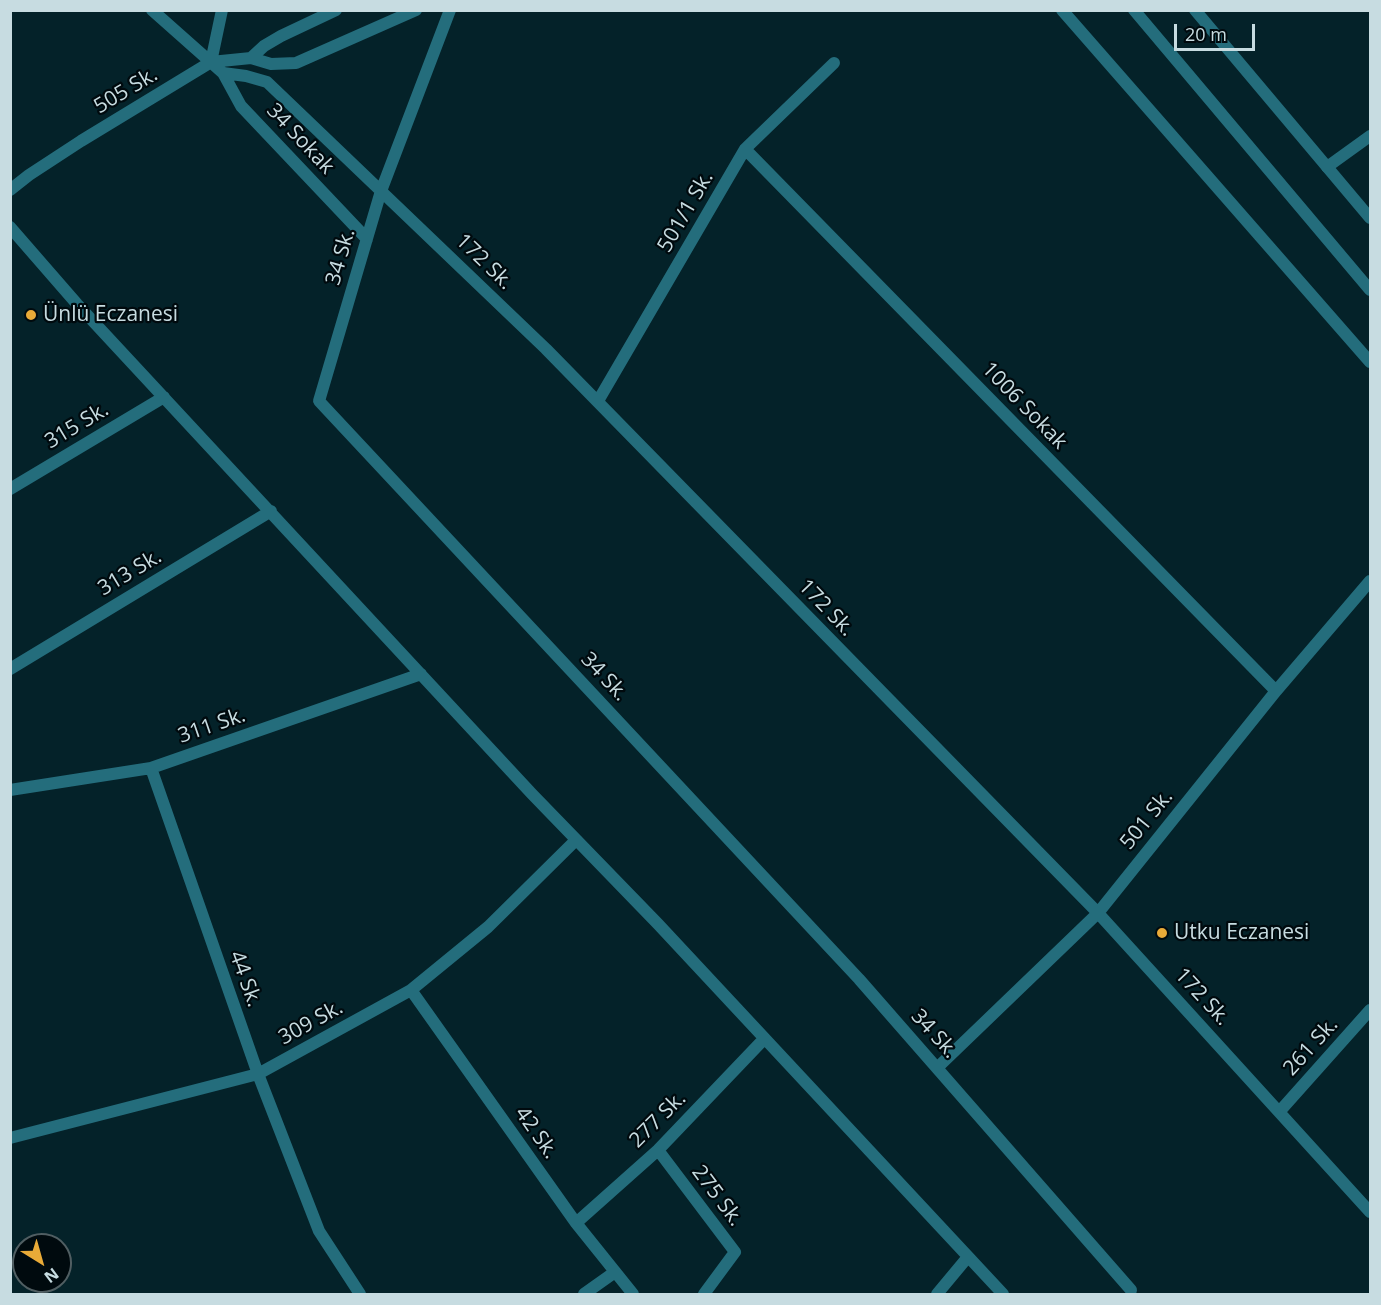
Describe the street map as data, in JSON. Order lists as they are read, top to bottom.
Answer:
{
  "streets": {
    "street": [
      "505 Sk.",
      "34 Sokak",
      "501/1 Sk.",
      "34 Sk.",
      "172 Sk.",
      "1006 Sokak",
      "315 Sk.",
      "313 Sk.",
      "311 Sk.",
      "501 Sk.",
      "44 Sk.",
      "309 Sk.",
      "261 Sk.",
      "277 Sk.",
      "42 Sk.",
      "275 Sk."
    ]
  },
  "crossings": [
    ["505 Sk.", "34 Sokak"],
    ["34 Sokak", "34 Sk."],
    ["34 Sokak", "172 Sk."],
    ["501/1 Sk.", "172 Sk."],
    ["501/1 Sk.", "1006 Sokak"],
    ["34 Sk.", "172 Sk."],
    ["34 Sk.", "501 Sk."],
    ["172 Sk.", "501 Sk."],
    ["172 Sk.", "261 Sk."],
    ["1006 Sokak", "501 Sk."],
    ["311 Sk.", "44 Sk."],
    ["44 Sk.", "309 Sk."],
    ["309 Sk.", "42 Sk."],
    ["277 Sk.", "42 Sk."],
    ["277 Sk.", "275 Sk."]
  ],
  "places": ["Ünlü Eczanesi", "Utku Eczanesi"],
  "scale_bar": "20 m",
  "north": "bottom right"
}
